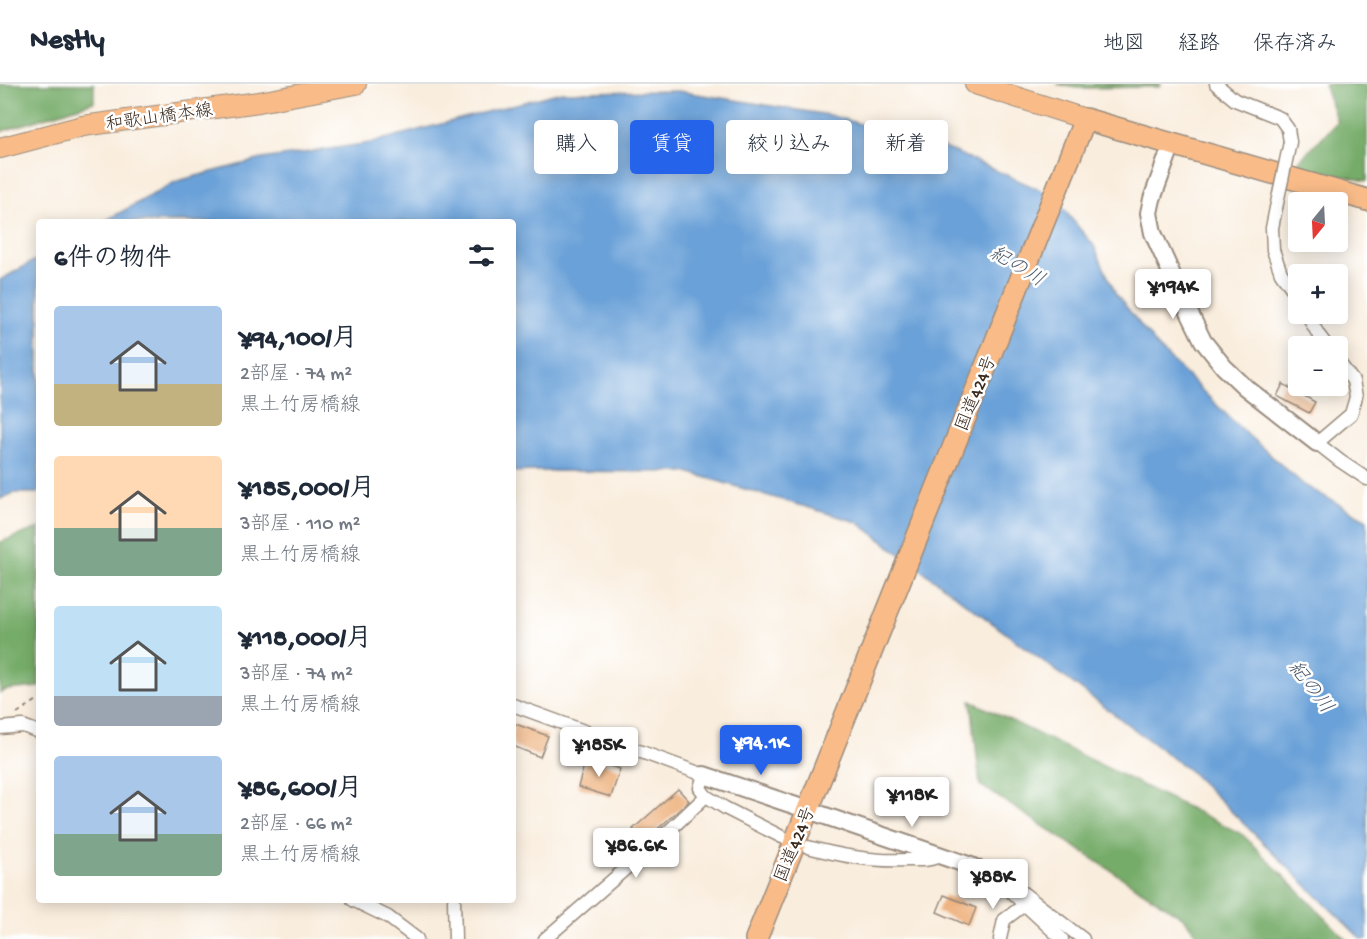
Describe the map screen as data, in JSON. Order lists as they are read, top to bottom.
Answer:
{
  "streets": {
    "highway": ["国道424号"],
    "main road": ["和歌山橋本線"]
  },
  "water": ["紀の川"],
  "north": "bottom",
  "page": {
    "header": "Nestly",
    "nav": ["地図", "経路", "保存済み"],
    "chip": [
      "購入",
      "賃貸",
      "絞り込み",
      "新着"
    ],
    "map_buttons": ["+", "−"],
    "heading": "6件の物件",
    "price": [
      "¥194K",
      "¥94.1K",
      "¥185K",
      "¥118K",
      "¥86.6K",
      "¥88K"
    ],
    "list": [
      {
        "name": "¥94,100/月",
        "note": "2部屋 · 74 m² · 黒土竹房橋線"
      },
      {
        "name": "¥185,000/月",
        "note": "3部屋 · 110 m² · 黒土竹房橋線"
      },
      {
        "name": "¥118,000/月",
        "note": "3部屋 · 74 m² · 黒土竹房橋線"
      },
      {
        "name": "¥86,600/月",
        "note": "2部屋 · 66 m² · 黒土竹房橋線"
      }
    ]
  }
}
